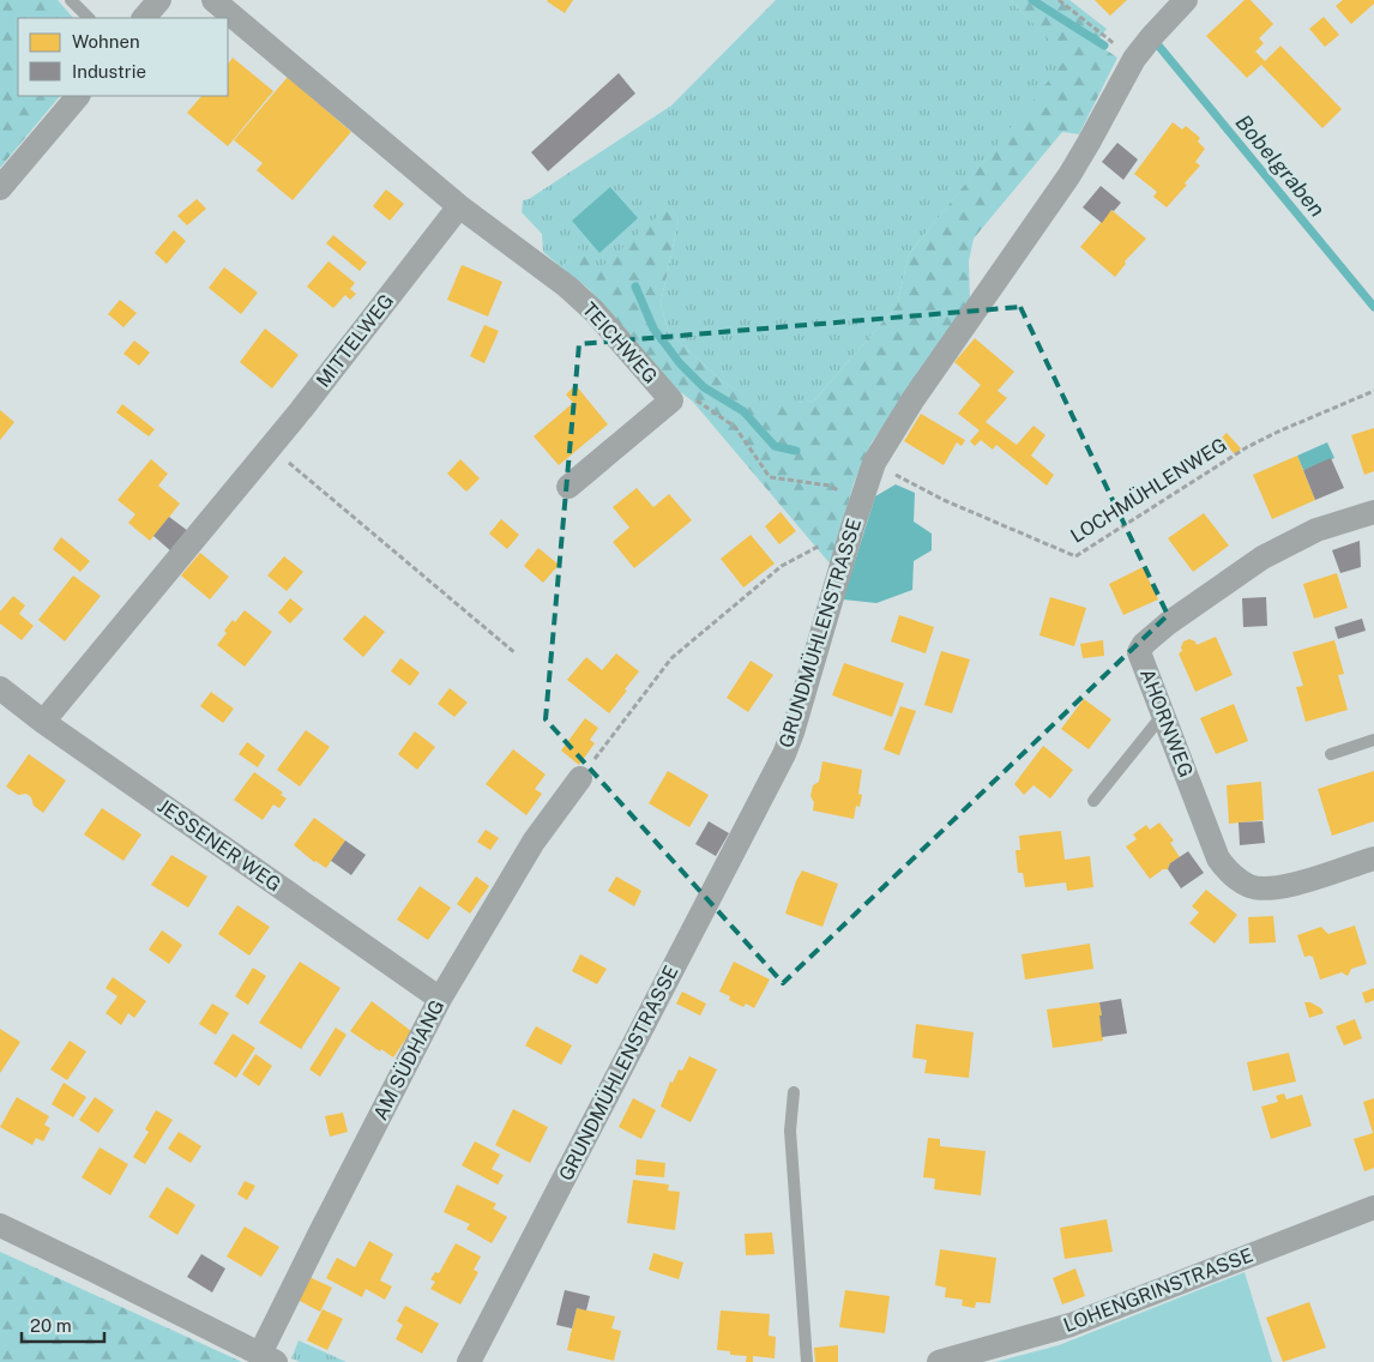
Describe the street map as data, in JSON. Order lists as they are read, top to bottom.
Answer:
{
  "streets": {
    "street": [
      "MITTELWEG",
      "TEICHWEG",
      "GRUNDMÜHLENSTRASSE",
      "AHORNWEG",
      "JESSENER WEG",
      "AM SÜDHANG",
      "LOHENGRINSTRASSE"
    ],
    "path": ["LOCHMÜHLENWEG"]
  },
  "crossings": [
    ["MITTELWEG", "TEICHWEG"],
    ["MITTELWEG", "JESSENER WEG"],
    ["LOCHMÜHLENWEG", "GRUNDMÜHLENSTRASSE"],
    ["JESSENER WEG", "AM SÜDHANG"]
  ],
  "water": ["Bobelgraben"],
  "legend": ["Wohnen", "Industrie"],
  "scale_bar": "20 m"
}
